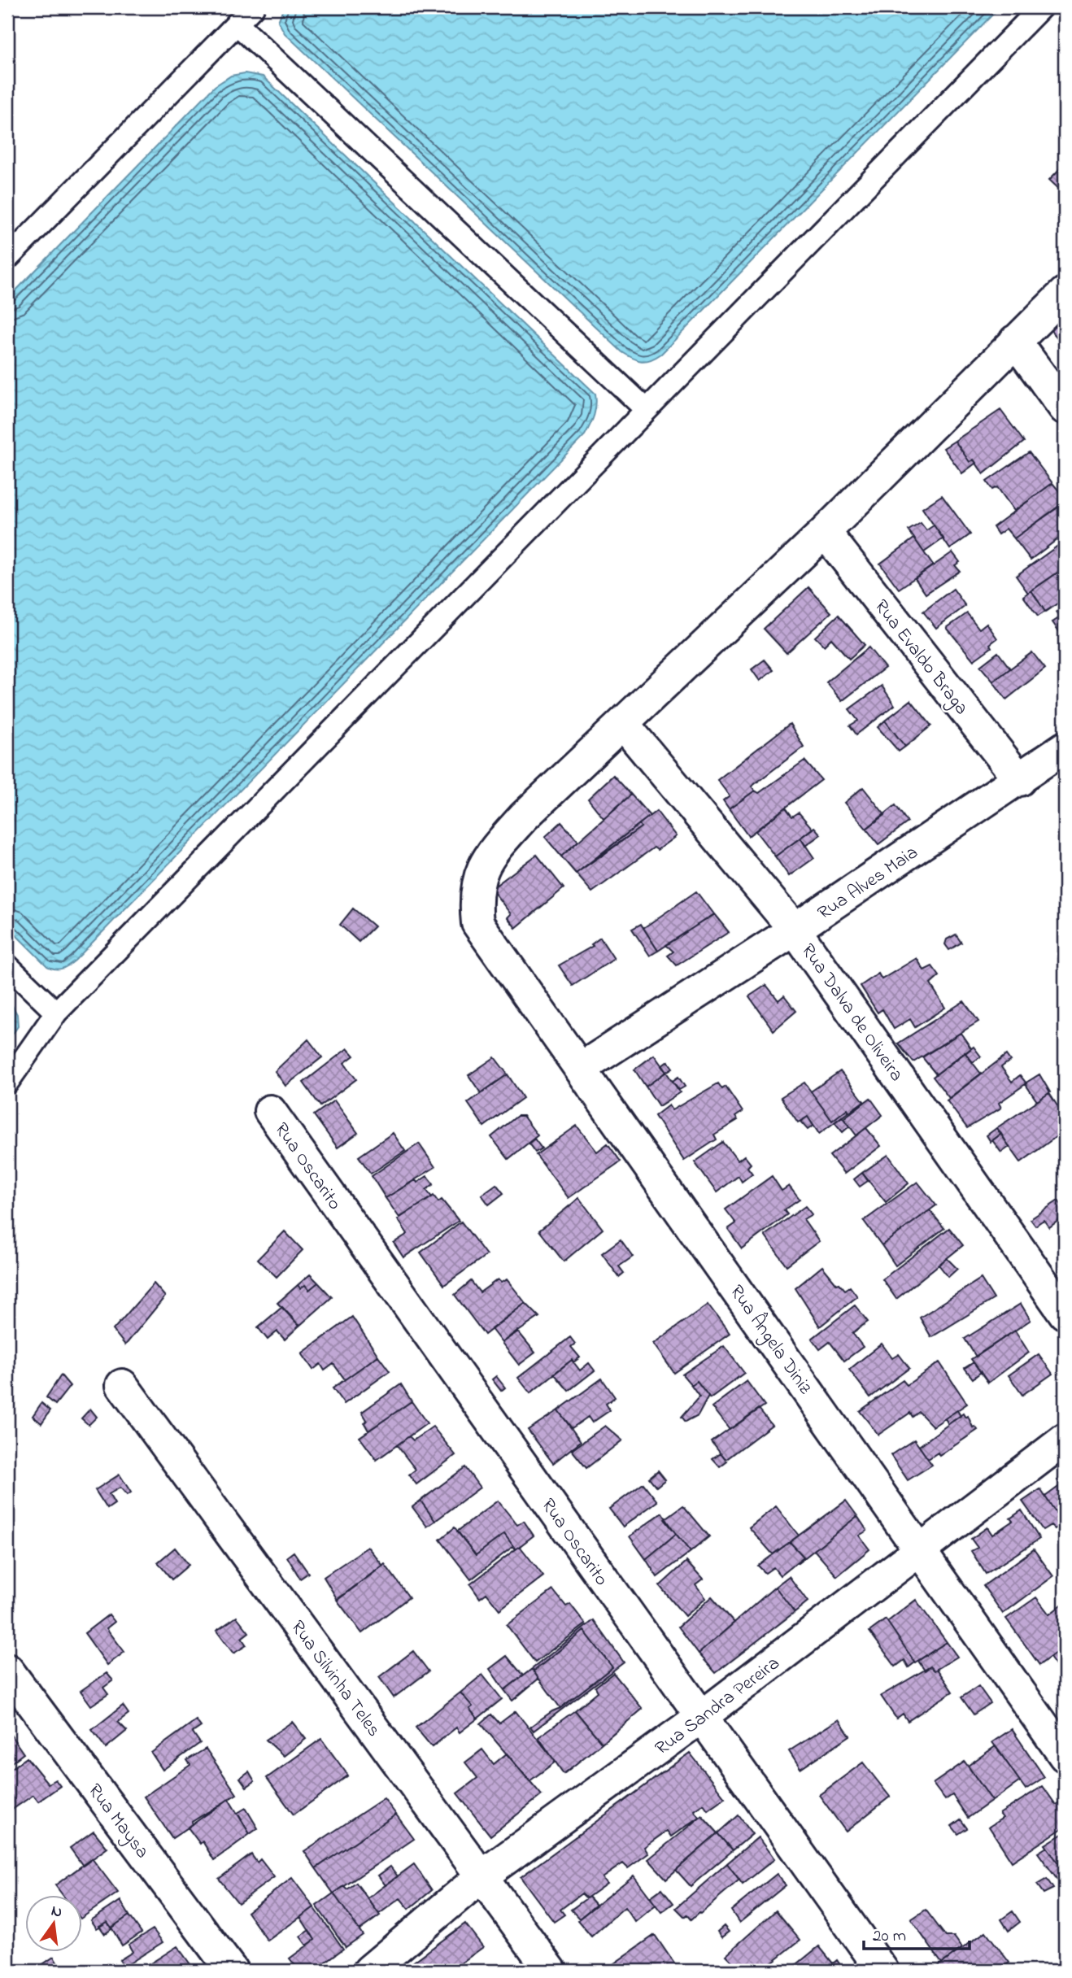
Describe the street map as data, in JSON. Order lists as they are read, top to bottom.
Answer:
{
  "streets": {
    "street": [
      "Rua Evaldo Braga",
      "Rua Alves Maia",
      "Rua Dalva de Oliveira",
      "Rua Oscarito",
      "Rua Ângela Diniz",
      "Rua Silvinha Teles",
      "Rua Sandra Pereira",
      "Rua Maysa"
    ]
  },
  "crossings": [
    ["Rua Evaldo Braga", "Rua Alves Maia"],
    ["Rua Alves Maia", "Rua Dalva de Oliveira"],
    ["Rua Alves Maia", "Rua Ângela Diniz"],
    ["Rua Dalva de Oliveira", "Rua Ângela Diniz"],
    ["Rua Oscarito", "Rua Sandra Pereira"],
    ["Rua Ângela Diniz", "Rua Sandra Pereira"],
    ["Rua Silvinha Teles", "Rua Sandra Pereira"]
  ],
  "scale_bar": "20 m",
  "north": "top"
}
